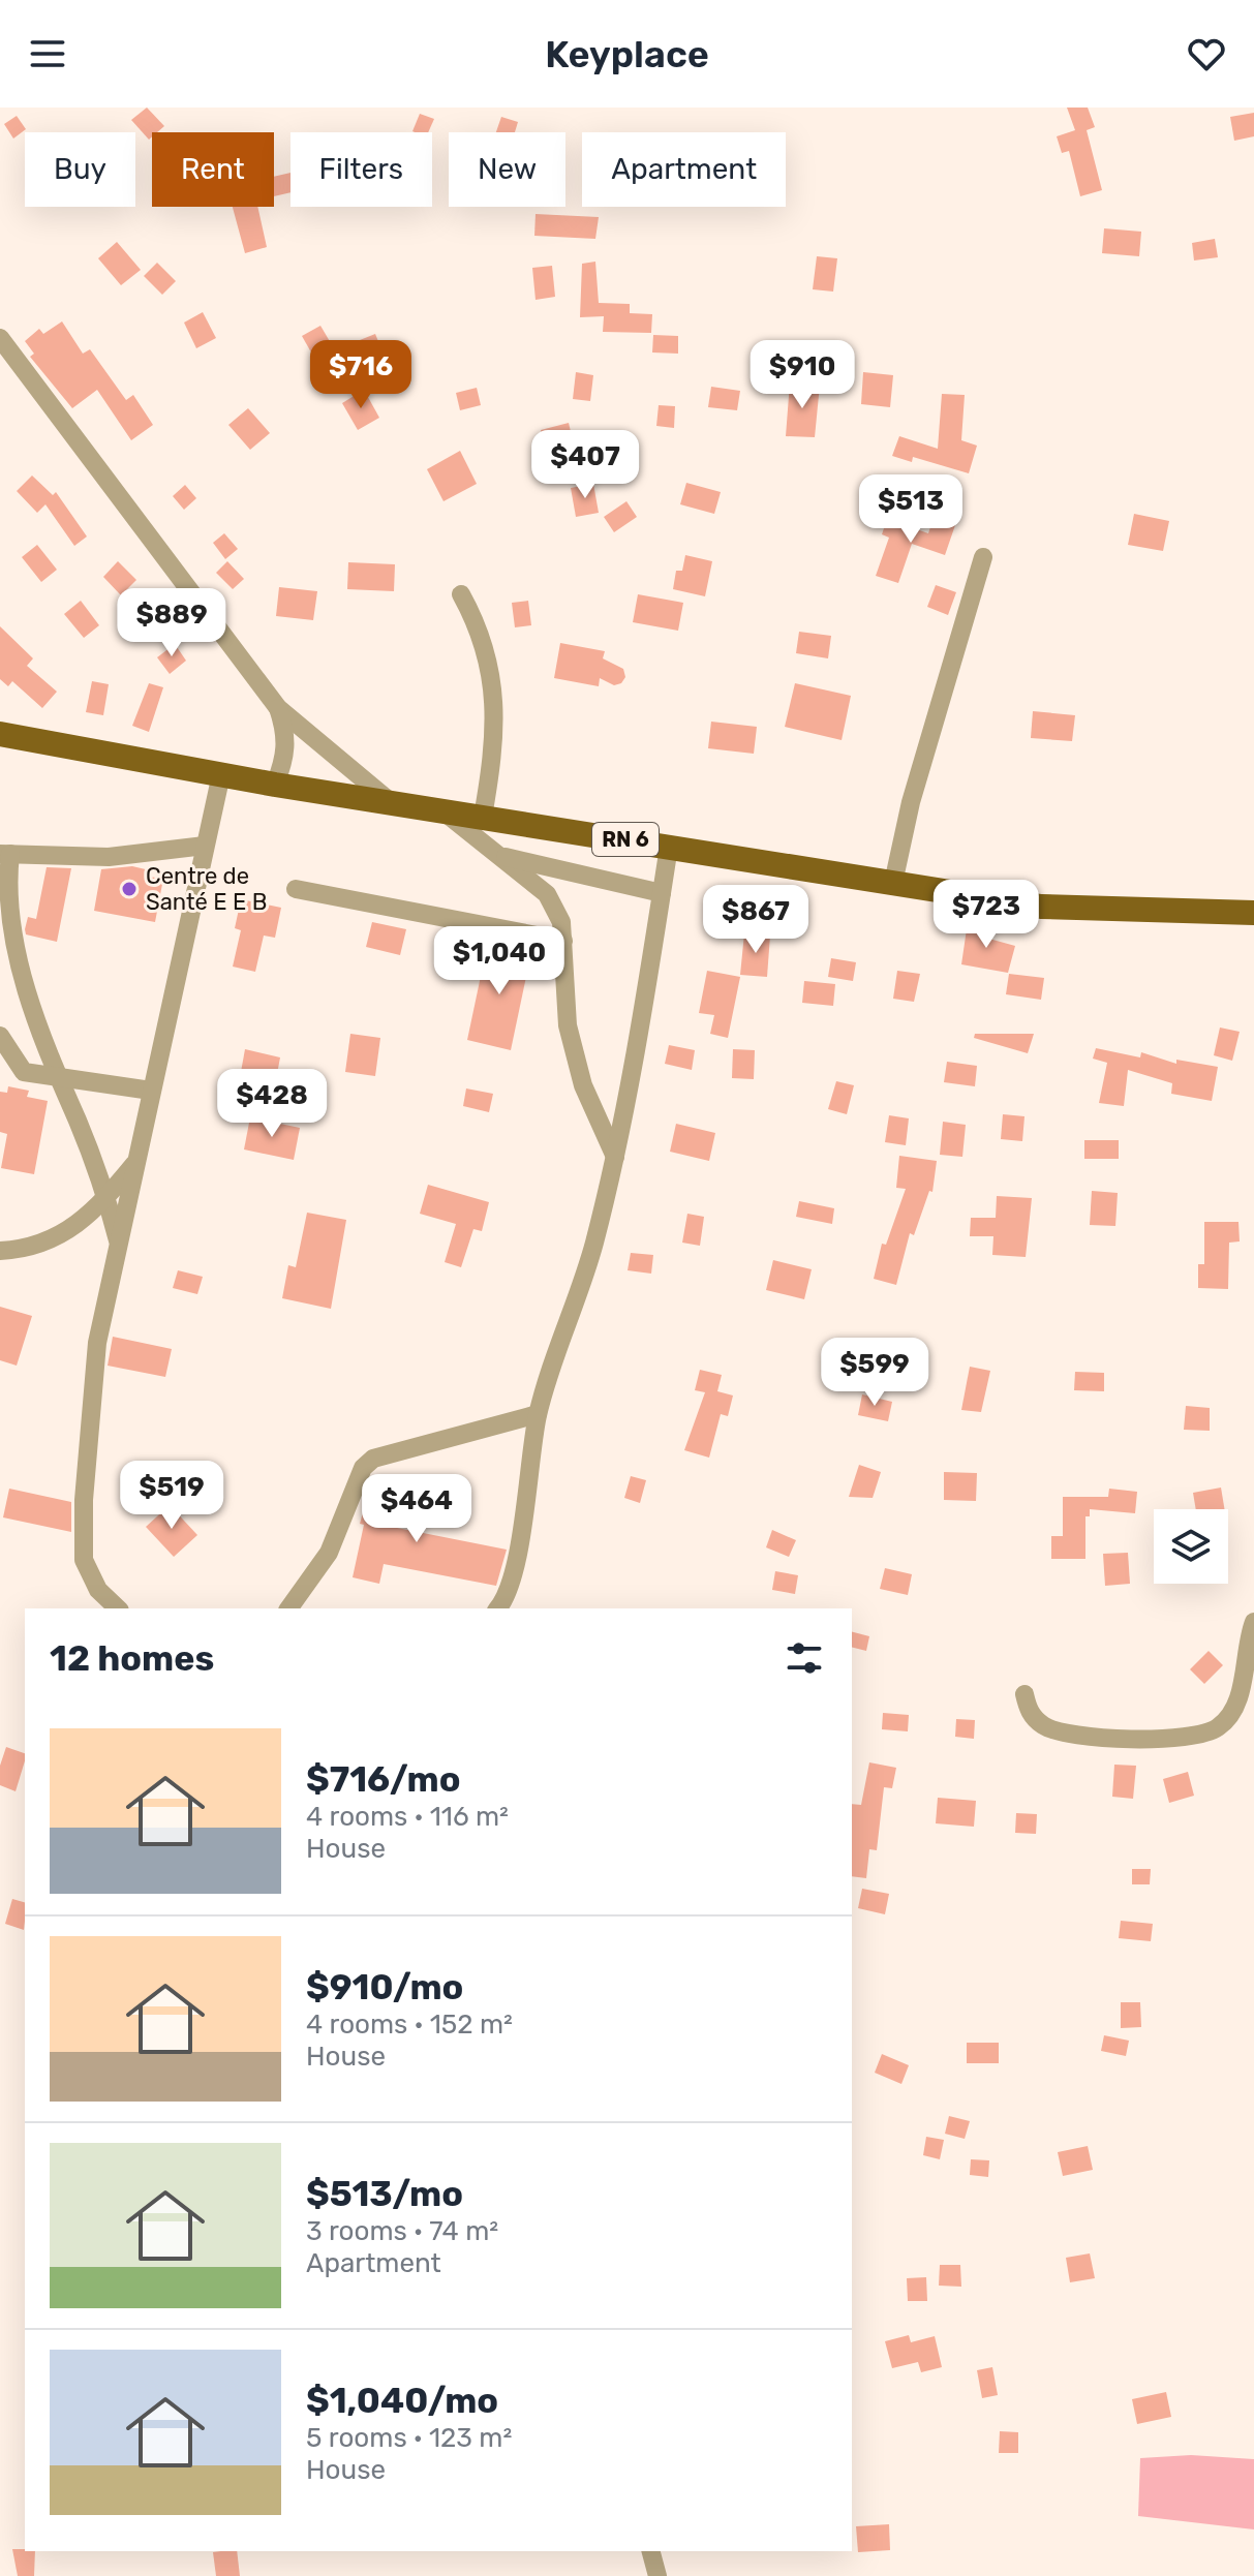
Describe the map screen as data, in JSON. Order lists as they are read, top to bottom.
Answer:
{
  "streets": {
    "main road": ["RN 6"]
  },
  "places": ["Centre de Santé E E B"],
  "page": {
    "header": "Keyplace",
    "chip": [
      "Buy",
      "Rent",
      "Filters",
      "New",
      "Apartment"
    ],
    "price": [
      "$716",
      "$910",
      "$407",
      "$513",
      "$889",
      "$723",
      "$867",
      "$1,040",
      "$428",
      "$599",
      "$519",
      "$464"
    ],
    "heading": "12 homes",
    "list": [
      {
        "name": "$716/mo",
        "note": "4 rooms · 116 m² · House"
      },
      {
        "name": "$910/mo",
        "note": "4 rooms · 152 m² · House"
      },
      {
        "name": "$513/mo",
        "note": "3 rooms · 74 m² · Apartment"
      },
      {
        "name": "$1,040/mo",
        "note": "5 rooms · 123 m² · House"
      }
    ]
  }
}
